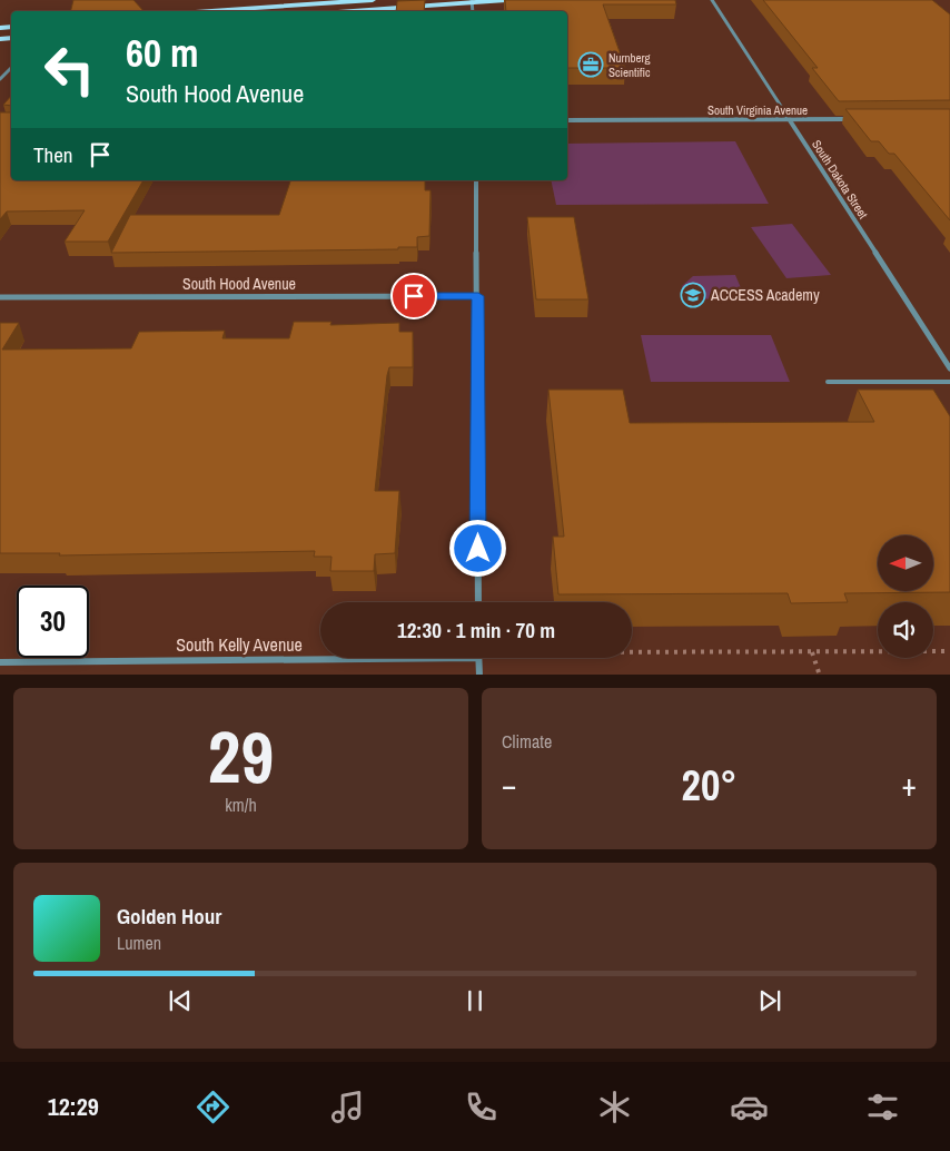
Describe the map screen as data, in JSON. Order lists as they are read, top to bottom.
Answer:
{
  "streets": {
    "street": [
      "South Virginia Avenue",
      "South Dakota Street",
      "South Hood Avenue",
      "South Kelly Avenue"
    ]
  },
  "crossings": [
    ["South Virginia Avenue", "South Dakota Street"]
  ],
  "places": {
    "office": ["Nurnberg Scientific"],
    "school or university": ["ACCESS Academy"]
  },
  "north": "left",
  "page": {
    "turn": ["60 m", "South Hood Avenue"],
    "then": "Then",
    "limit": "30",
    "trip": "12:30 · 1 min · 70 m",
    "tile": [
      ["29", "km/h"],
      "Climate"
    ],
    "heat": ["−", "20°", "+"],
    "song": ["Golden Hour", "Lumen"],
    "tabs": "12:29"
  }
}
